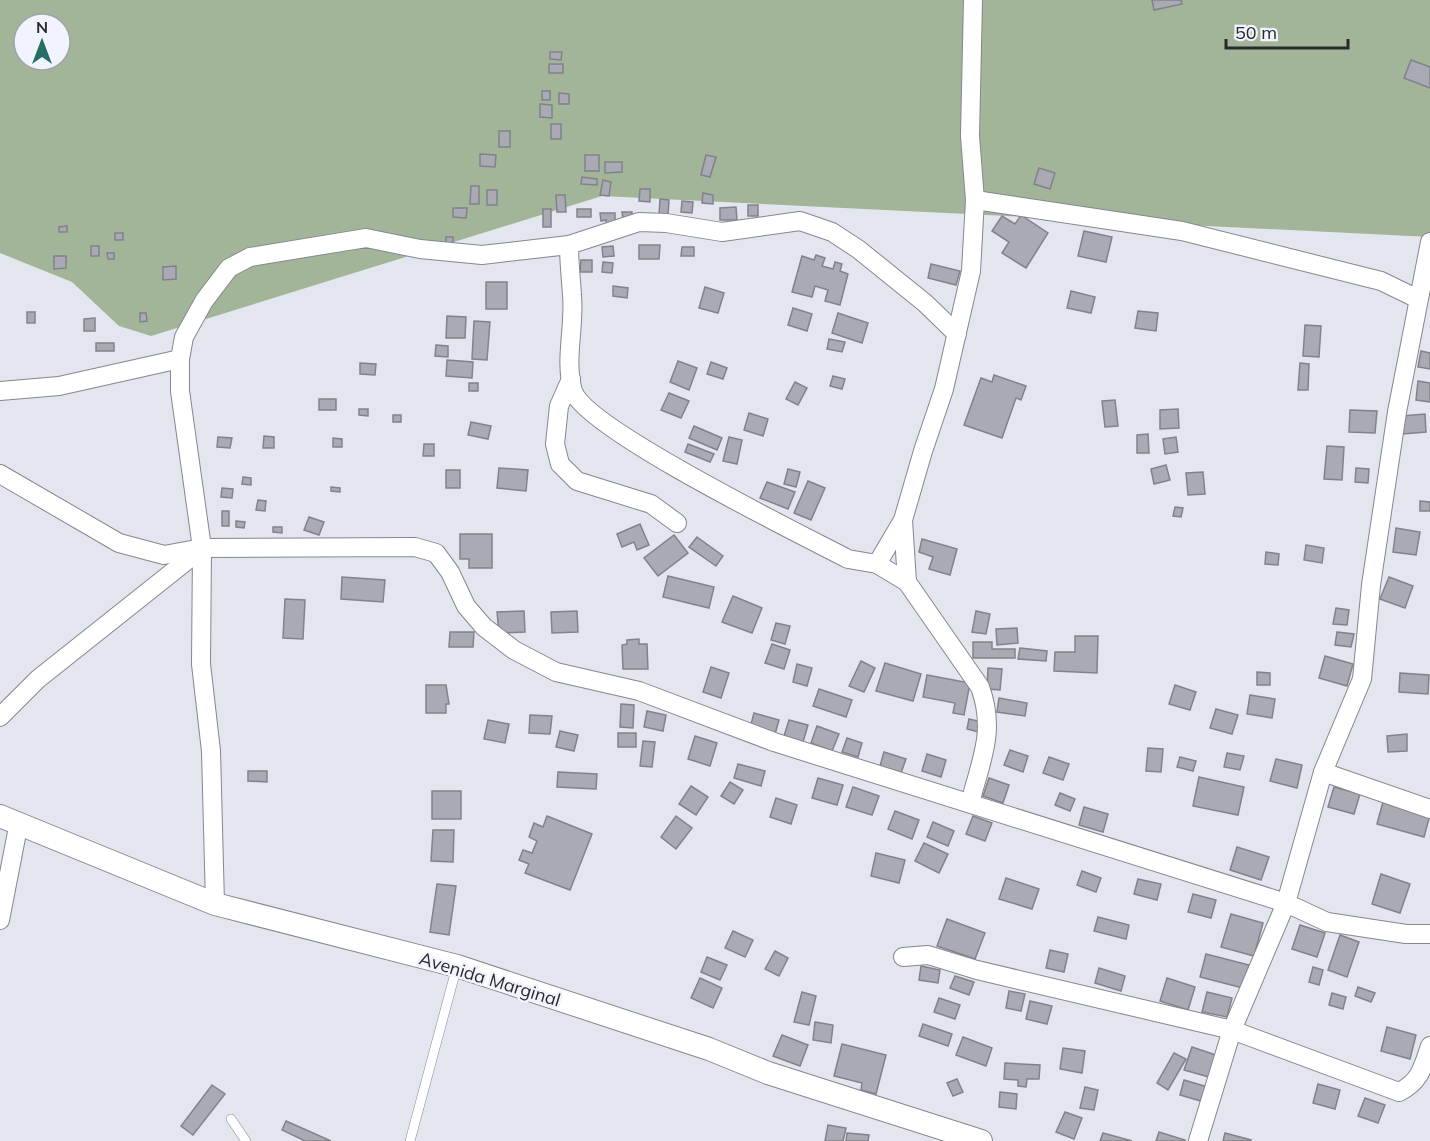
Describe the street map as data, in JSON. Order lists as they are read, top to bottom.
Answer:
{
  "streets": {
    "street": ["Avenida Marginal"]
  },
  "scale_bar": "50 m",
  "north": "top"
}
